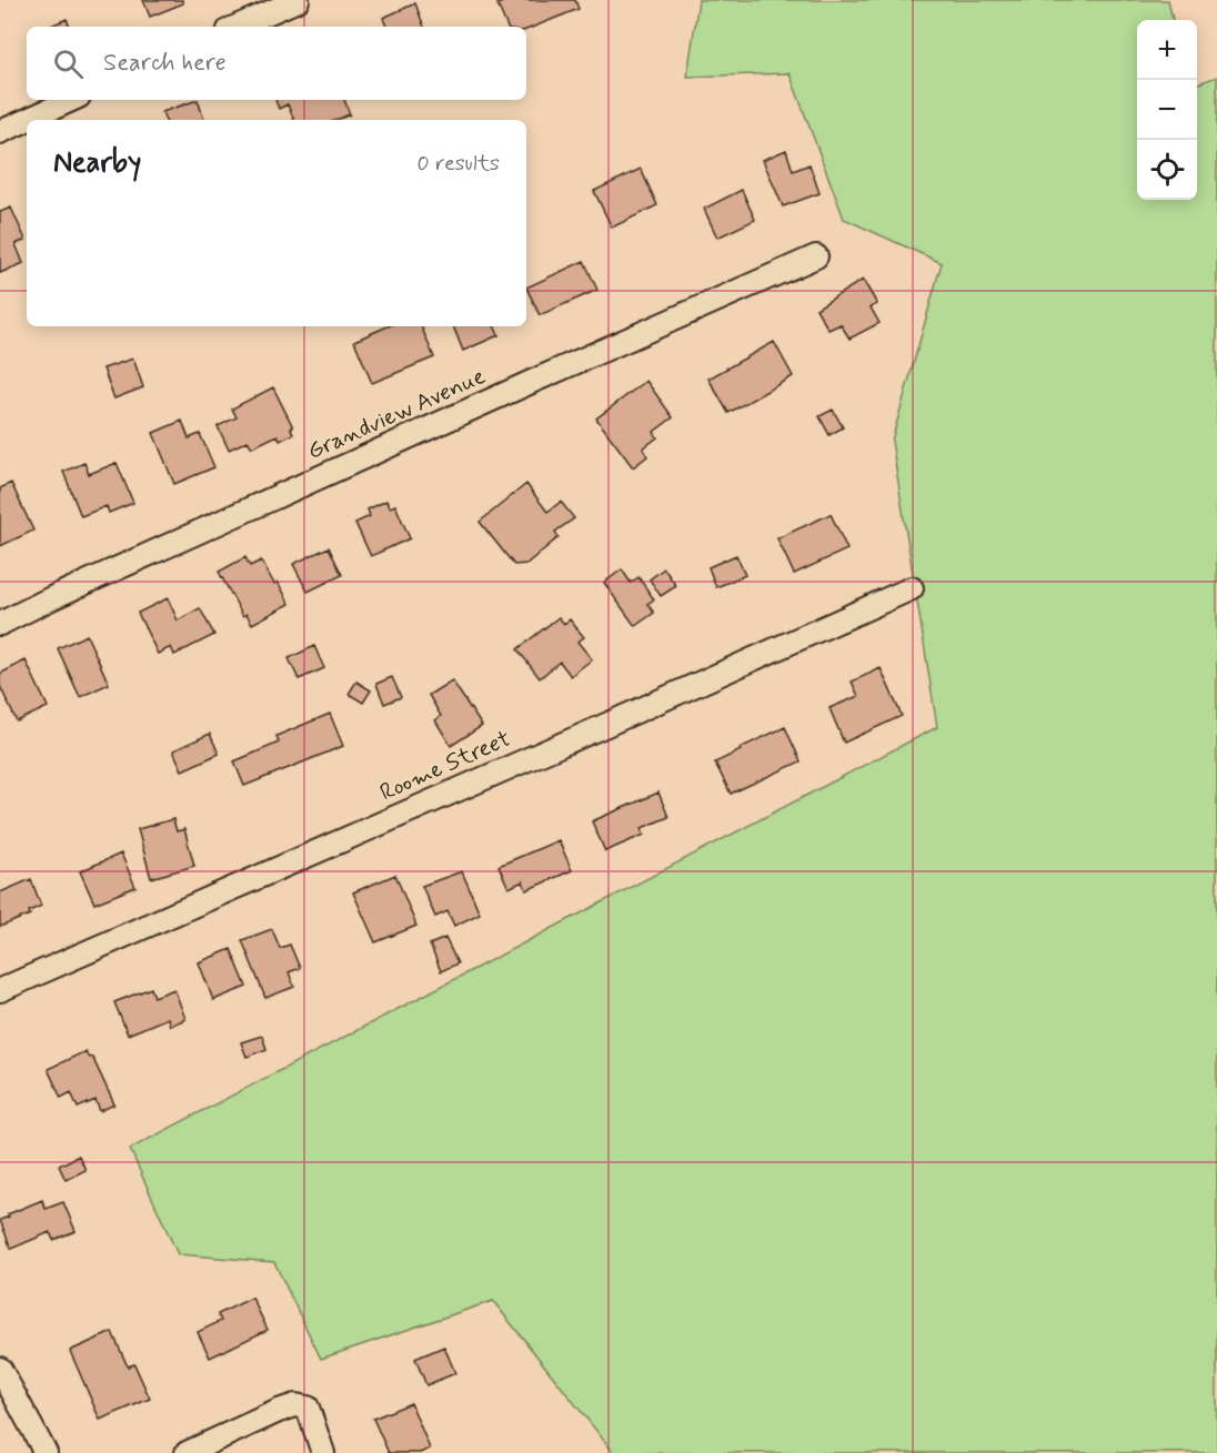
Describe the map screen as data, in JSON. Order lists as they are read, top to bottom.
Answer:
{
  "streets": {
    "street": ["Grandview Avenue", "Roome Street"]
  },
  "page": {
    "map_buttons": ["+", "−"],
    "search": "Search here",
    "heading": ["Nearby", "0 results"]
  }
}
